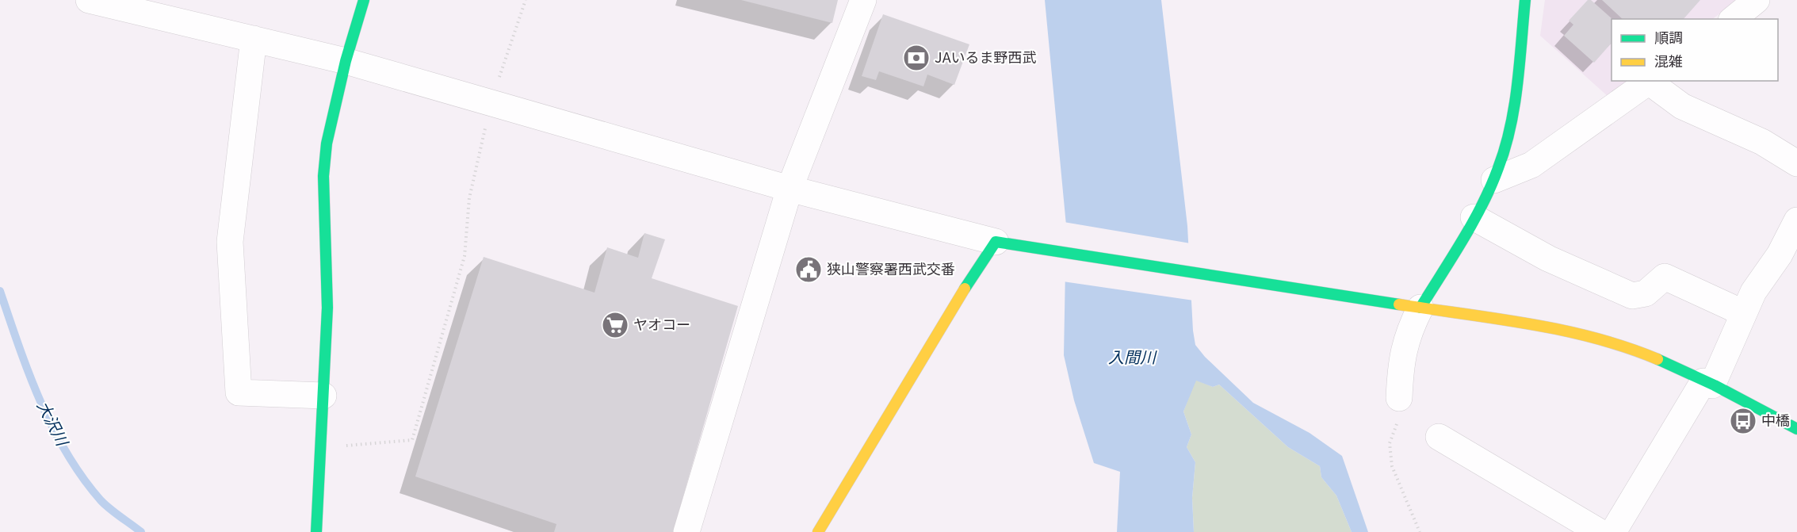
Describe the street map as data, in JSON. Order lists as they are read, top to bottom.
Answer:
{
  "water": ["入間川", "大沢川"],
  "places": {
    "bank": ["JAいるま野西武"],
    "public building": ["狭山警察署西武交番"],
    "supermarket": ["ヤオコー"],
    "bus stop": ["中橋"]
  },
  "legend": ["順調", "混雑"]
}
